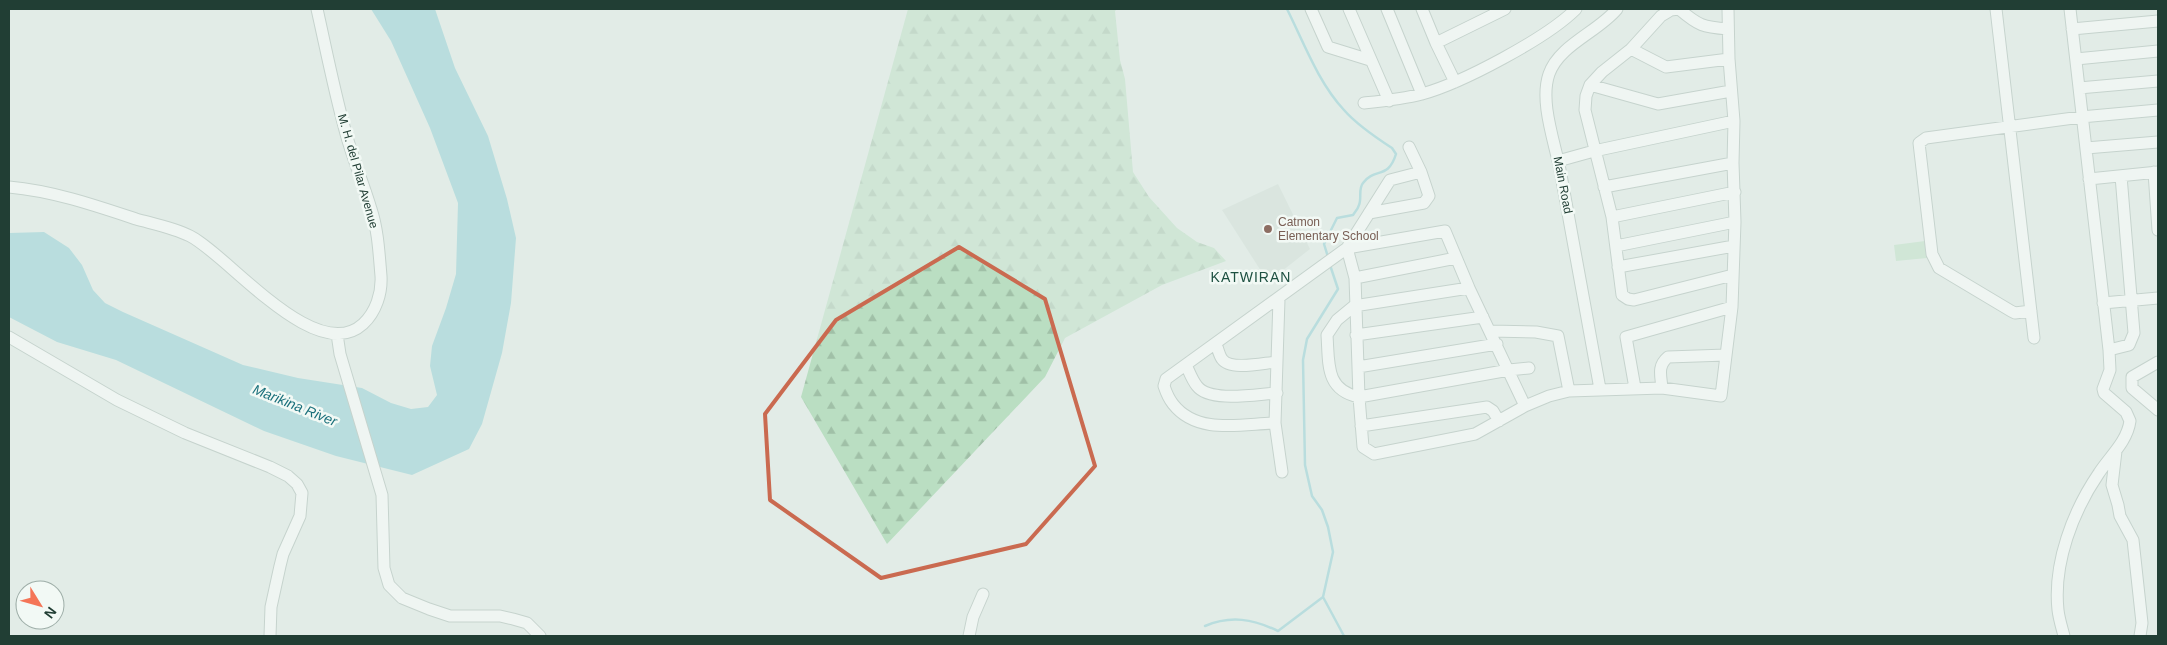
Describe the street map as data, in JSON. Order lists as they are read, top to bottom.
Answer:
{
  "streets": {
    "street": ["M. H. del Pilar Avenue", "Main Road"]
  },
  "districts": ["KATWIRAN"],
  "water": ["Marikina River"],
  "places": ["Catmon Elementary School"],
  "north": "bottom right"
}
